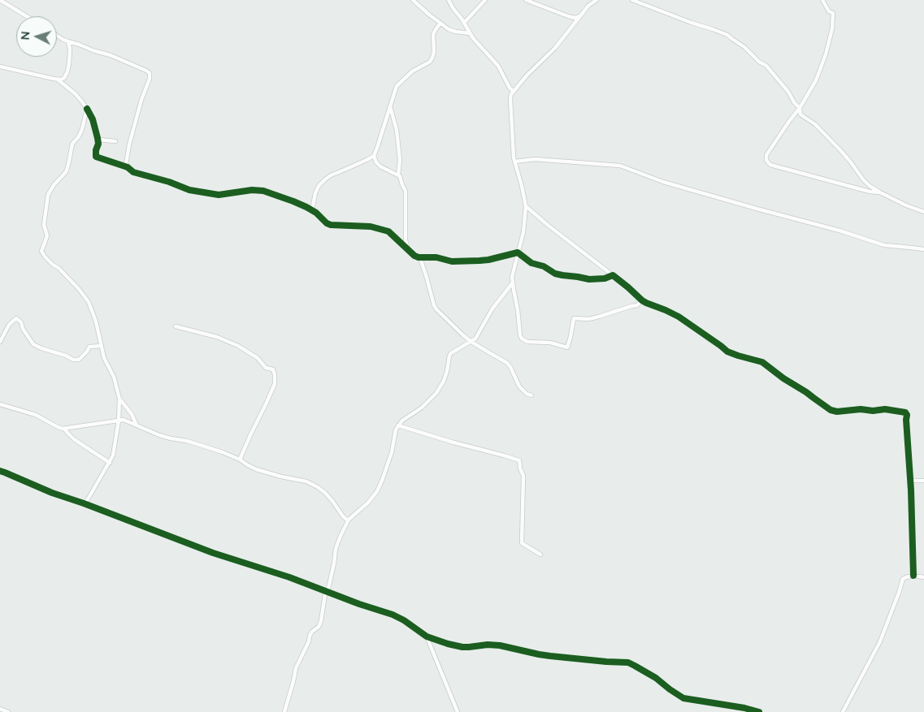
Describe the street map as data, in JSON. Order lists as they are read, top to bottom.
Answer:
{
  "north": "left"
}
